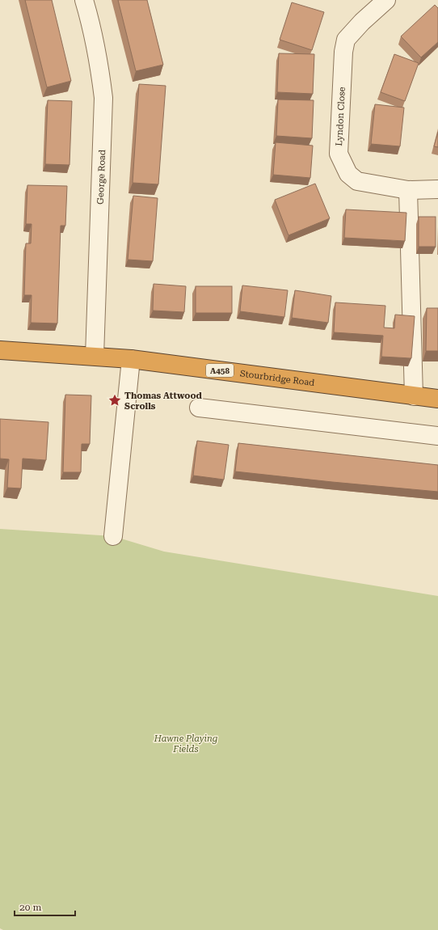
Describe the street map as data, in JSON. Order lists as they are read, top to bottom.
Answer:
{
  "streets": {
    "highway": ["A458", "Stourbridge Road"],
    "street": ["Lyndon Close", "George Road"]
  },
  "crossings": [
    ["George Road", "Stourbridge Road"]
  ],
  "parks": ["Hawne Playing Fields"],
  "places": {
    "place": ["Thomas Attwood Scrolls"]
  },
  "scale_bar": "20 m"
}
